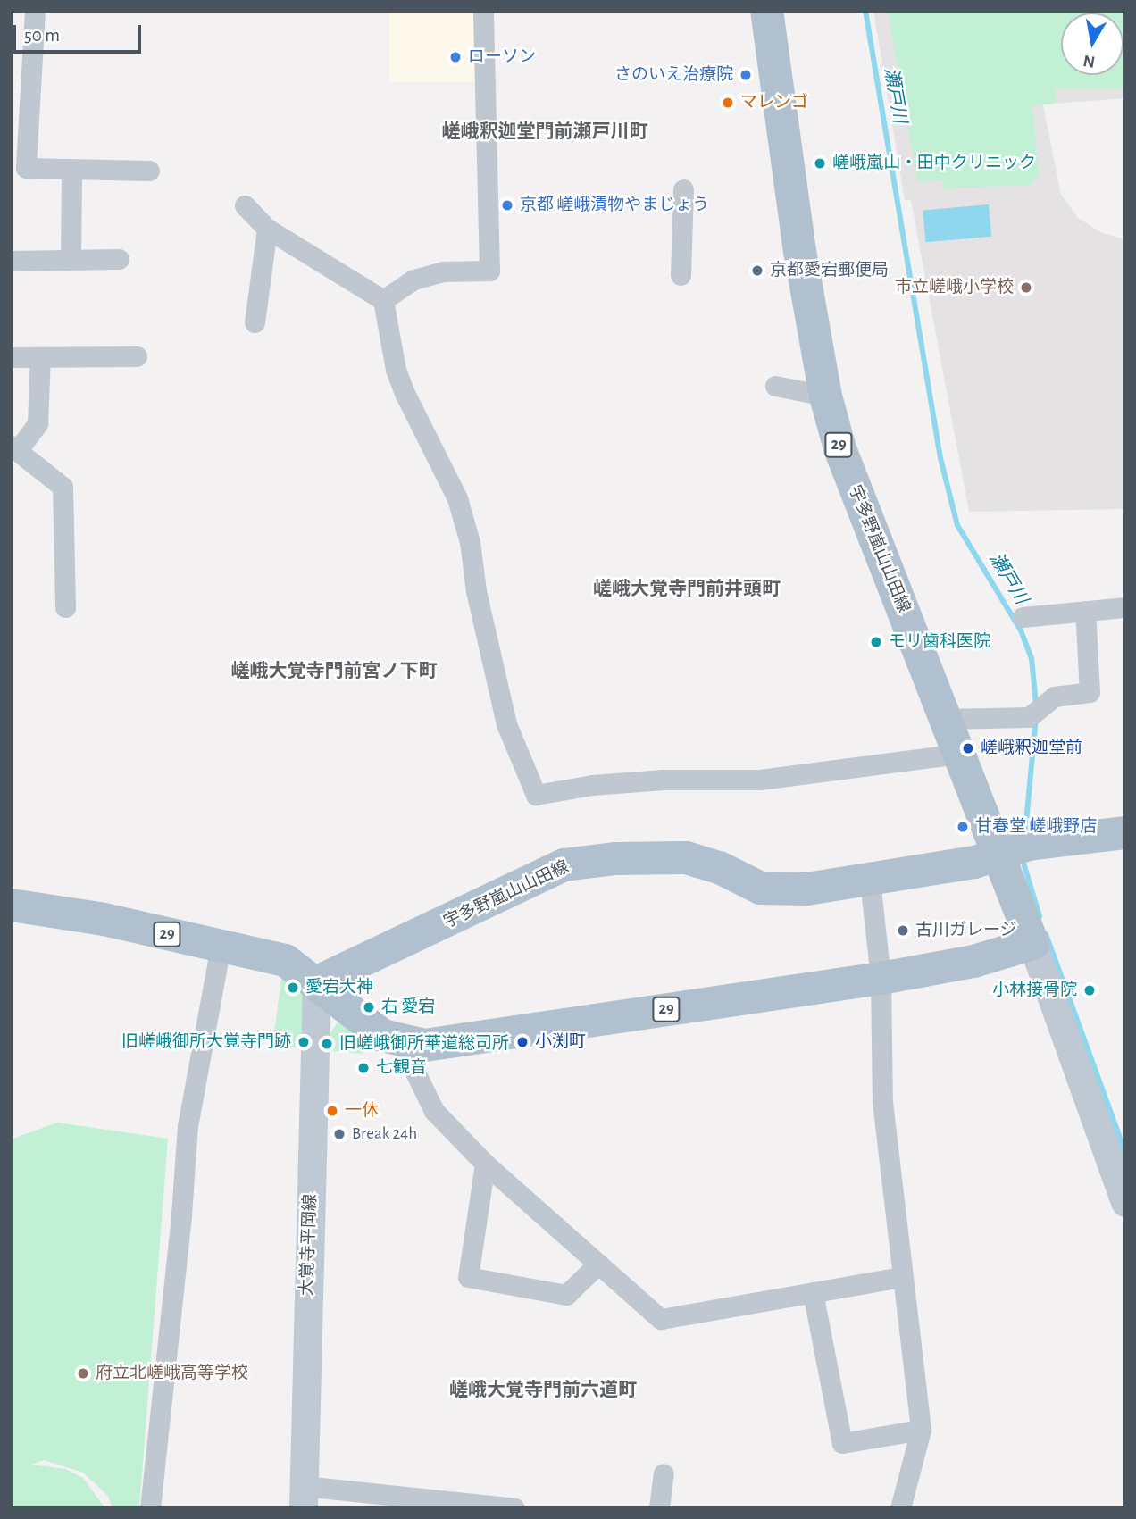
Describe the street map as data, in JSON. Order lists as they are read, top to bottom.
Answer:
{
  "streets": {
    "main road": ["29", "宇多野嵐山山田線", "大覚寺平岡線"]
  },
  "crossings": [
    ["29", "宇多野嵐山山田線"],
    ["29", "大覚寺平岡線"],
    ["宇多野嵐山山田線", "大覚寺平岡線"]
  ],
  "districts": [
    "嵯峨釈迦堂門前瀬戸川町",
    "嵯峨大覚寺門前井頭町",
    "嵯峨大覚寺門前宮ノ下町",
    "嵯峨大覚寺門前六道町"
  ],
  "water": ["瀬戸川"],
  "places": [
    "ローソン",
    "さのいえ治療院",
    "マレンゴ",
    "嵯峨嵐山・田中クリニック",
    "京都 嵯峨漬物やまじょう",
    "京都愛宕郵便局",
    "市立嵯峨小学校",
    "モリ歯科医院",
    "嵯峨釈迦堂前",
    "甘春堂 嵯峨野店",
    "古川ガレージ",
    "愛宕大神",
    "小林接骨院",
    "右 愛宕",
    "旧嵯峨御所大覚寺門跡",
    "小渕町",
    "旧嵯峨御所華道総司所",
    "七観音",
    "一休",
    "Break 24h",
    "府立北嵯峨高等学校"
  ],
  "scale_bar": "50 m",
  "north": "bottom"
}
